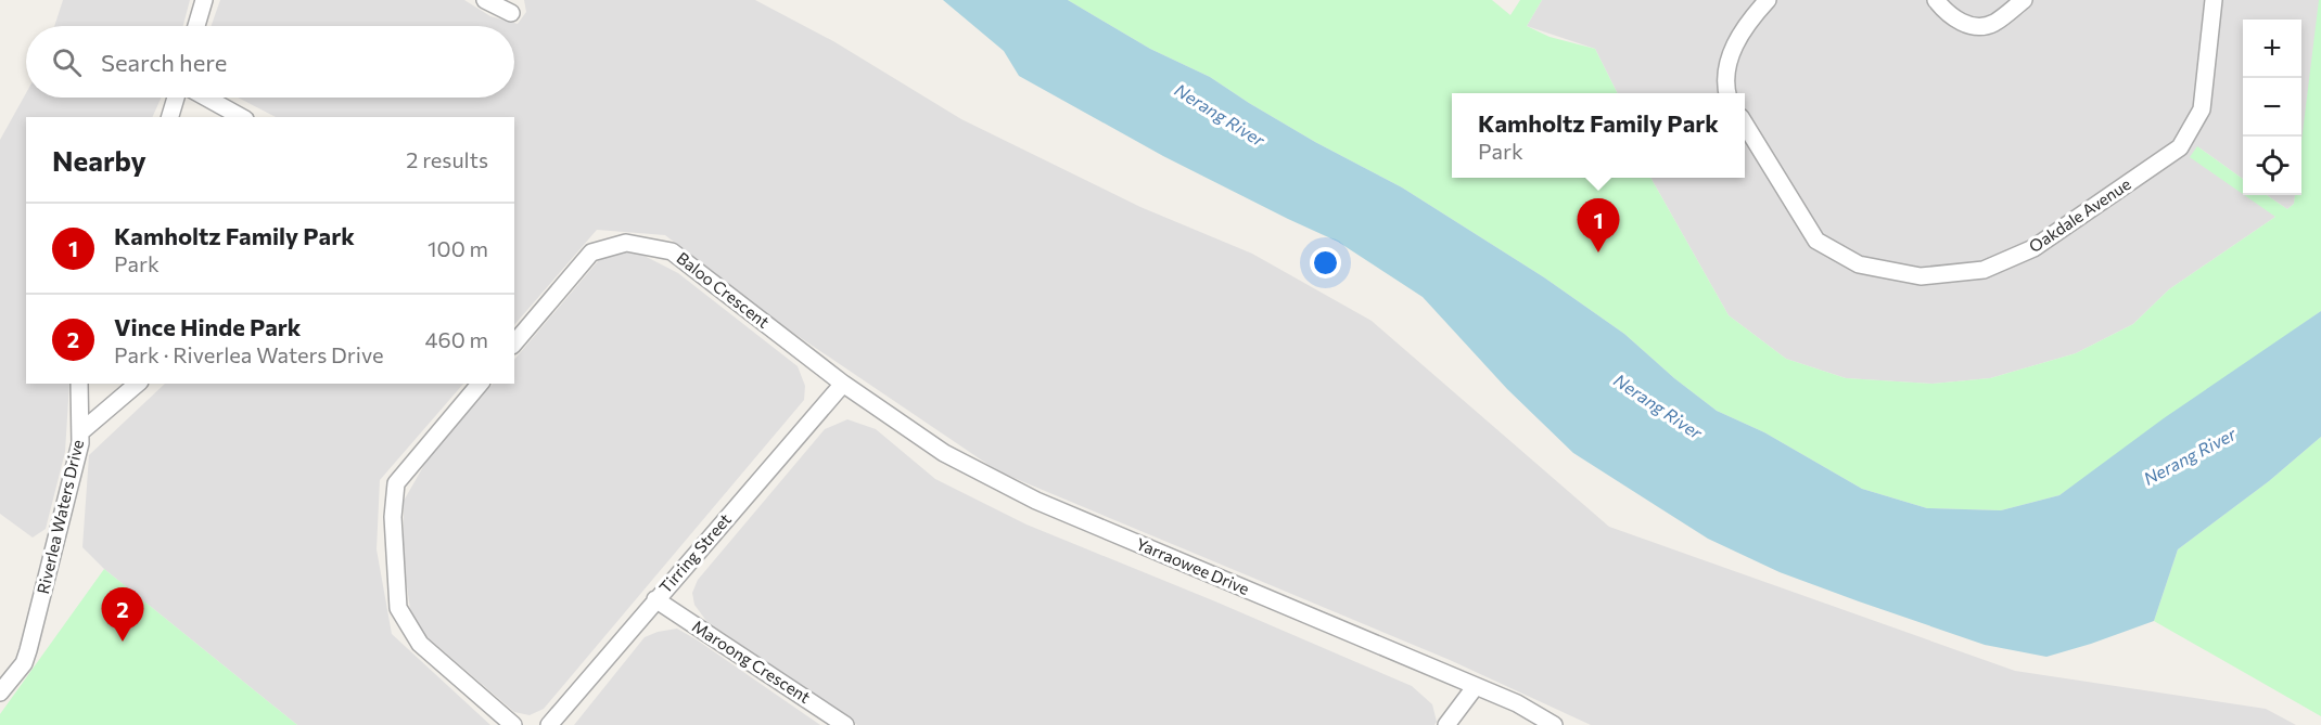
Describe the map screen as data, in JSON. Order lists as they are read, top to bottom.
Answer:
{
  "streets": {
    "street": [
      "Oakdale Avenue",
      "Baloo Crescent",
      "Riverlea Waters Drive",
      "Tirring Street",
      "Yarraowee Drive",
      "Maroong Crescent"
    ]
  },
  "crossings": [
    ["Baloo Crescent", "Tirring Street"],
    ["Baloo Crescent", "Yarraowee Drive"],
    ["Tirring Street", "Yarraowee Drive"],
    ["Tirring Street", "Maroong Crescent"]
  ],
  "water": ["Nerang River"],
  "page": {
    "map_buttons": ["+", "−"],
    "search": "Search here",
    "popup": ["Kamholtz Family Park", "Park"],
    "heading": ["Nearby", "2 results"],
    "pins": ["1", "2"],
    "list": [
      {
        "mark": "1",
        "name": "Kamholtz Family Park",
        "note": "Park",
        "value": "100 m"
      },
      {
        "mark": "2",
        "name": "Vince Hinde Park",
        "note": "Park · Riverlea Waters Drive",
        "value": "460 m"
      }
    ]
  }
}
